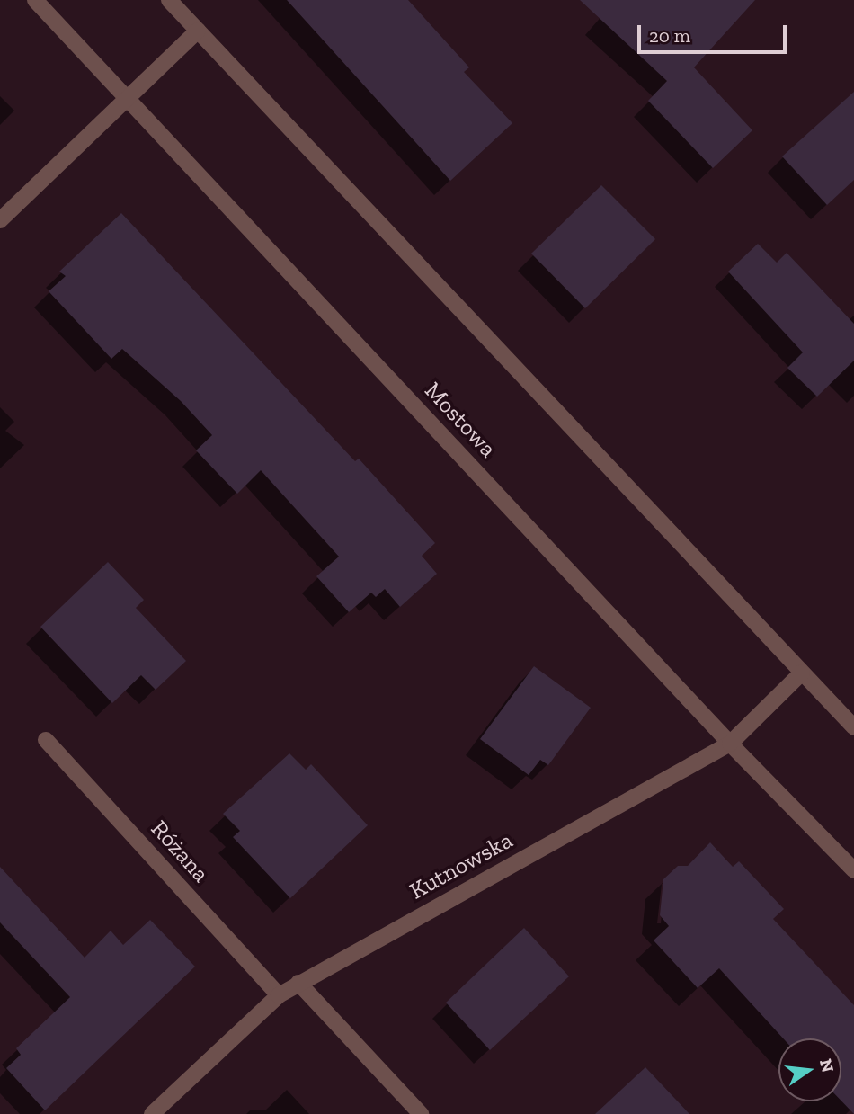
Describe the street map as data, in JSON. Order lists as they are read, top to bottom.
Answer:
{
  "streets": {
    "street": ["Mostowa", "Różana", "Kutnowska"]
  },
  "crossings": [
    ["Mostowa", "Kutnowska"],
    ["Różana", "Kutnowska"]
  ],
  "scale_bar": "20 m",
  "north": "right"
}
